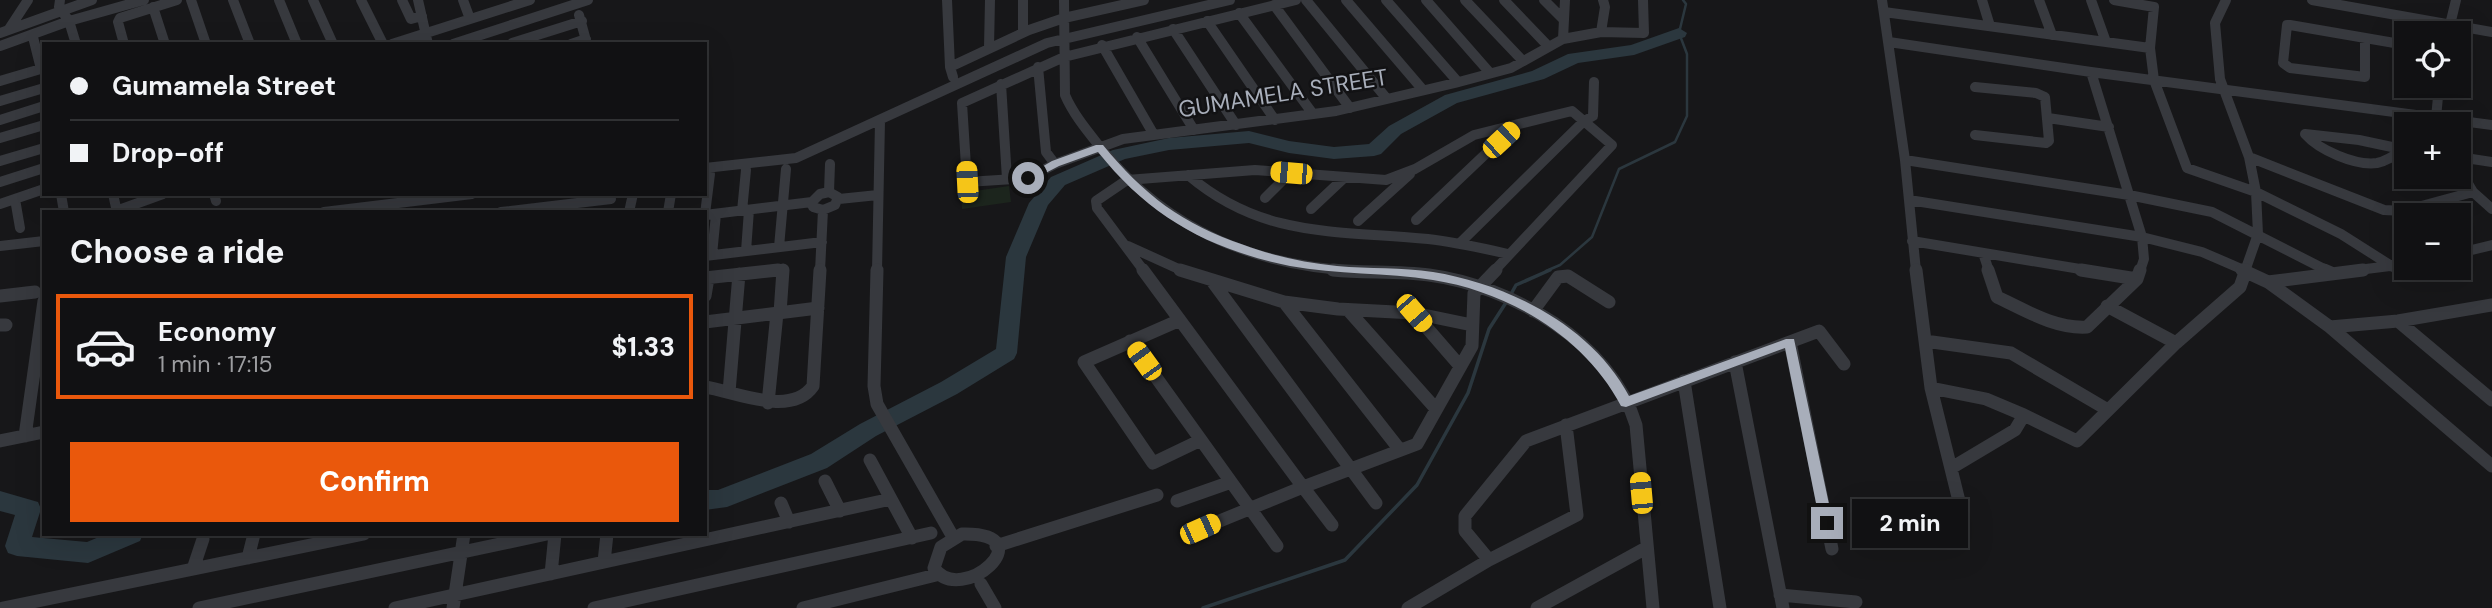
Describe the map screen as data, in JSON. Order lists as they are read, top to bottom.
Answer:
{
  "streets": {
    "street": ["GUMAMELA STREET"]
  },
  "page": {
    "map_buttons": ["+", "−"],
    "banner": ["Gumamela Street", "Drop-off"],
    "heading": "Choose a ride",
    "list": [
      {
        "name": "Economy",
        "note": "1 min · 17:15",
        "value": "$1.33"
      }
    ],
    "buttons": "Confirm",
    "bubble": "2 min"
  }
}
